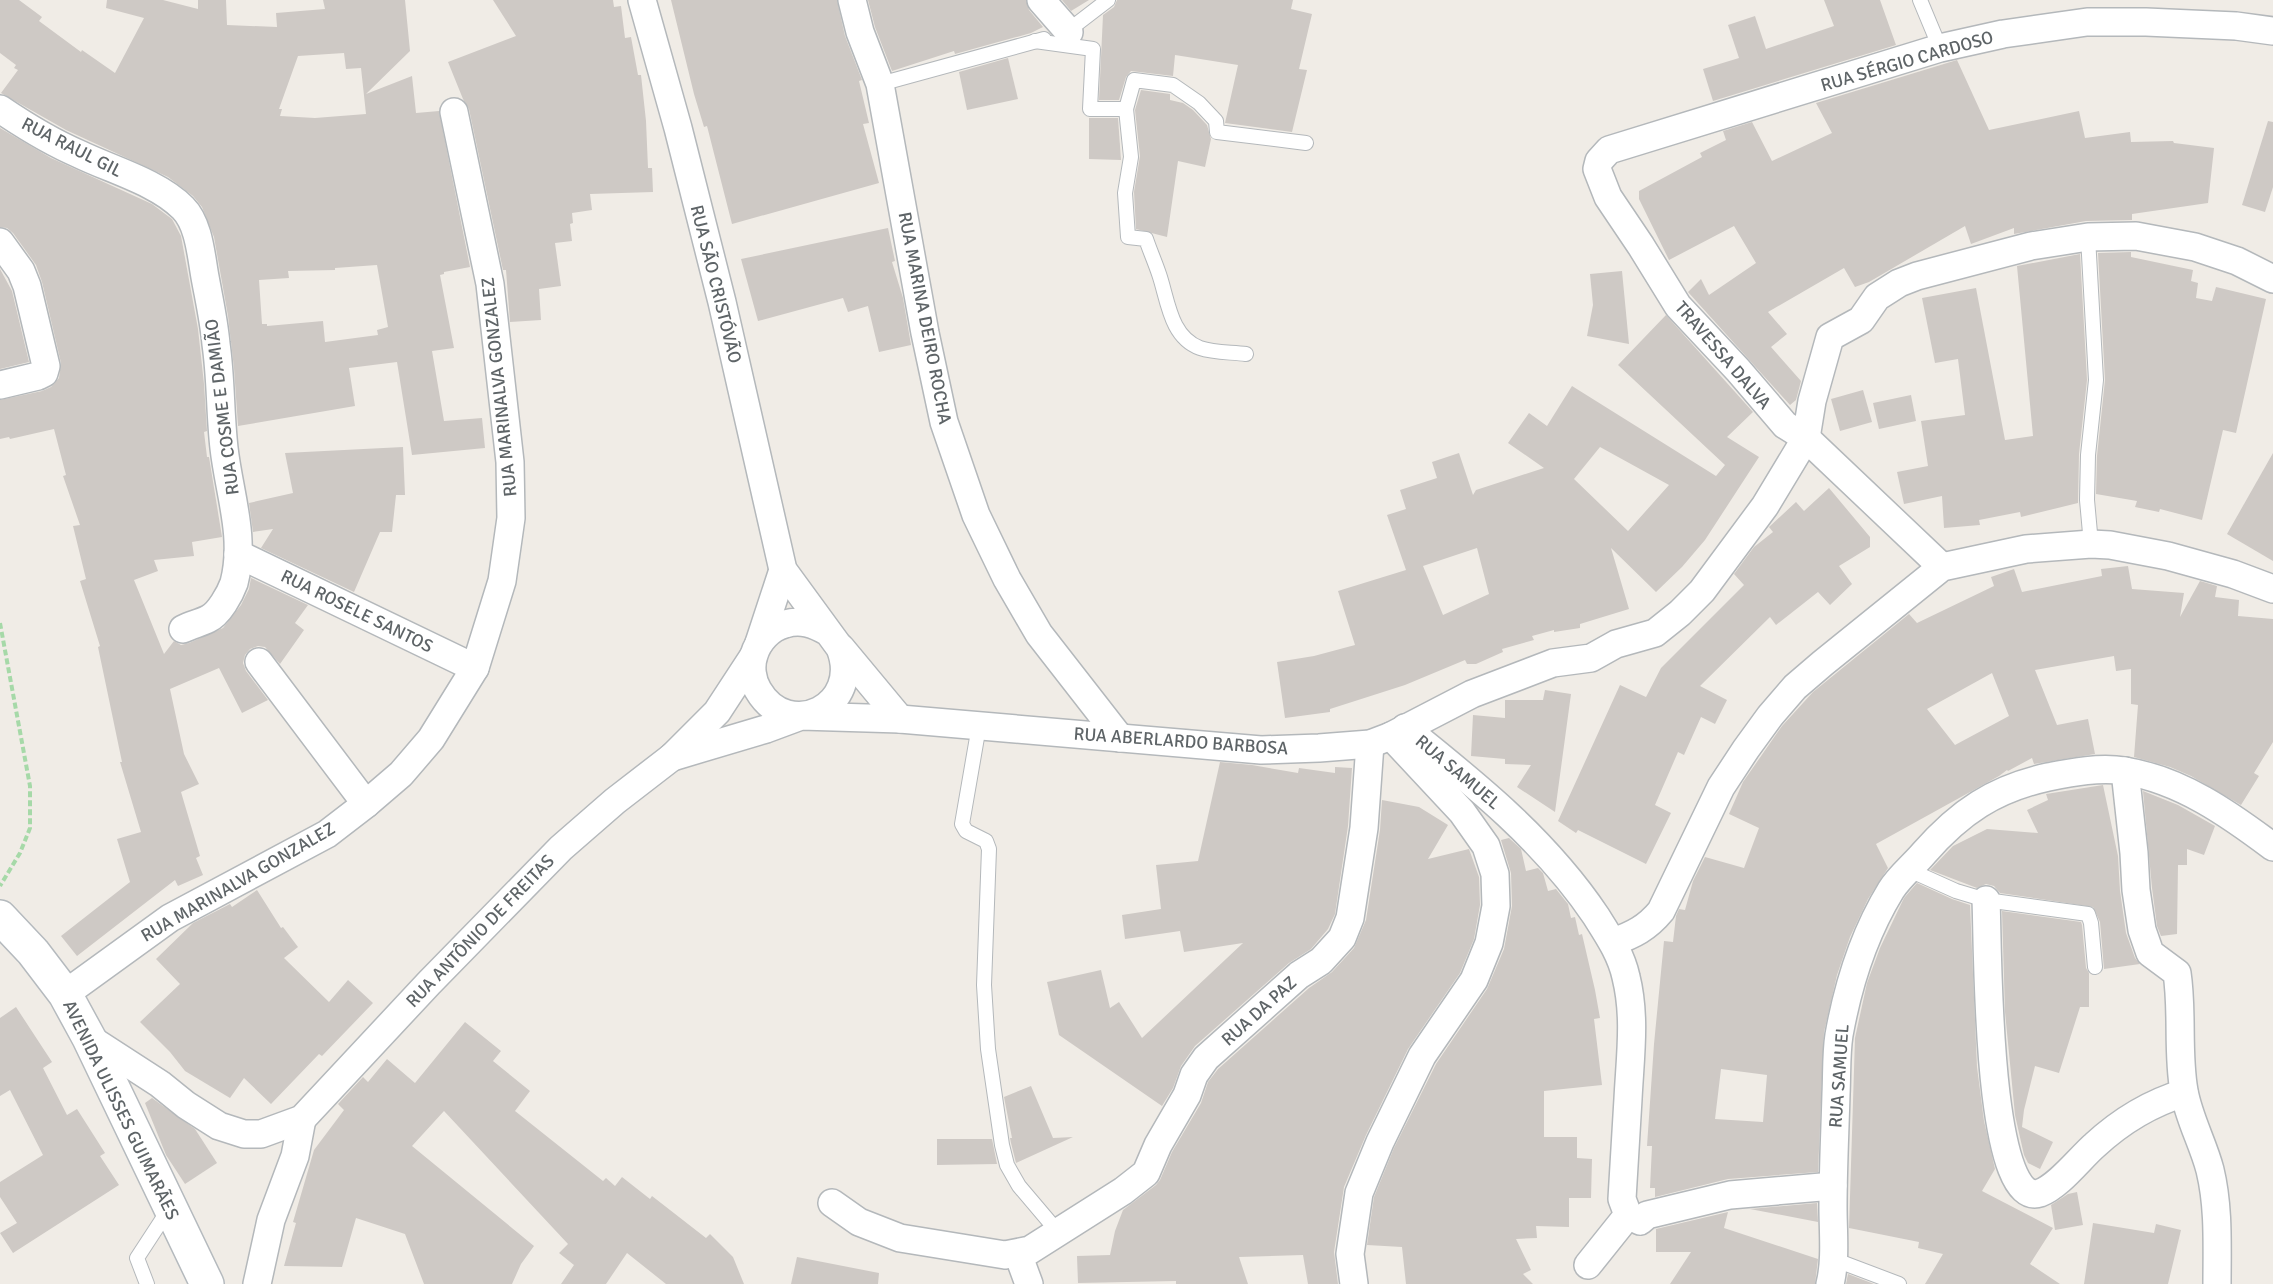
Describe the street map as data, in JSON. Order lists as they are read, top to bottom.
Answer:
{
  "streets": {
    "main road": ["AVENIDA ULISSES GUIMARÃES"],
    "street": [
      "RUA SÉRGIO CARDOSO",
      "RUA RAUL GIL",
      "RUA SÃO CRISTÓVÃO",
      "RUA MARINA DEIRO ROCHA",
      "TRAVESSA DALVA",
      "RUA MARINALVA GONZALEZ",
      "RUA COSME E DAMIÃO",
      "RUA ROSELE SANTOS",
      "RUA ABERLARDO BARBOSA",
      "RUA SAMUEL",
      "RUA ANTÔNIO DE FREITAS",
      "RUA DA PAZ"
    ]
  },
  "crossings": [
    ["RUA SÉRGIO CARDOSO", "TRAVESSA DALVA"],
    ["RUA RAUL GIL", "RUA COSME E DAMIÃO"],
    ["RUA SÃO CRISTÓVÃO", "RUA ABERLARDO BARBOSA"],
    ["RUA SÃO CRISTÓVÃO", "RUA ANTÔNIO DE FREITAS"],
    ["RUA MARINA DEIRO ROCHA", "RUA ABERLARDO BARBOSA"],
    ["TRAVESSA DALVA", "RUA ABERLARDO BARBOSA"],
    ["RUA MARINALVA GONZALEZ", "RUA ROSELE SANTOS"],
    ["RUA MARINALVA GONZALEZ", "AVENIDA ULISSES GUIMARÃES"],
    ["RUA COSME E DAMIÃO", "RUA ROSELE SANTOS"],
    ["RUA ABERLARDO BARBOSA", "RUA SAMUEL"],
    ["RUA ABERLARDO BARBOSA", "RUA ANTÔNIO DE FREITAS"],
    ["RUA ABERLARDO BARBOSA", "RUA DA PAZ"],
    ["RUA SAMUEL", "RUA DA PAZ"],
    ["RUA ANTÔNIO DE FREITAS", "AVENIDA ULISSES GUIMARÃES"]
  ]
}
